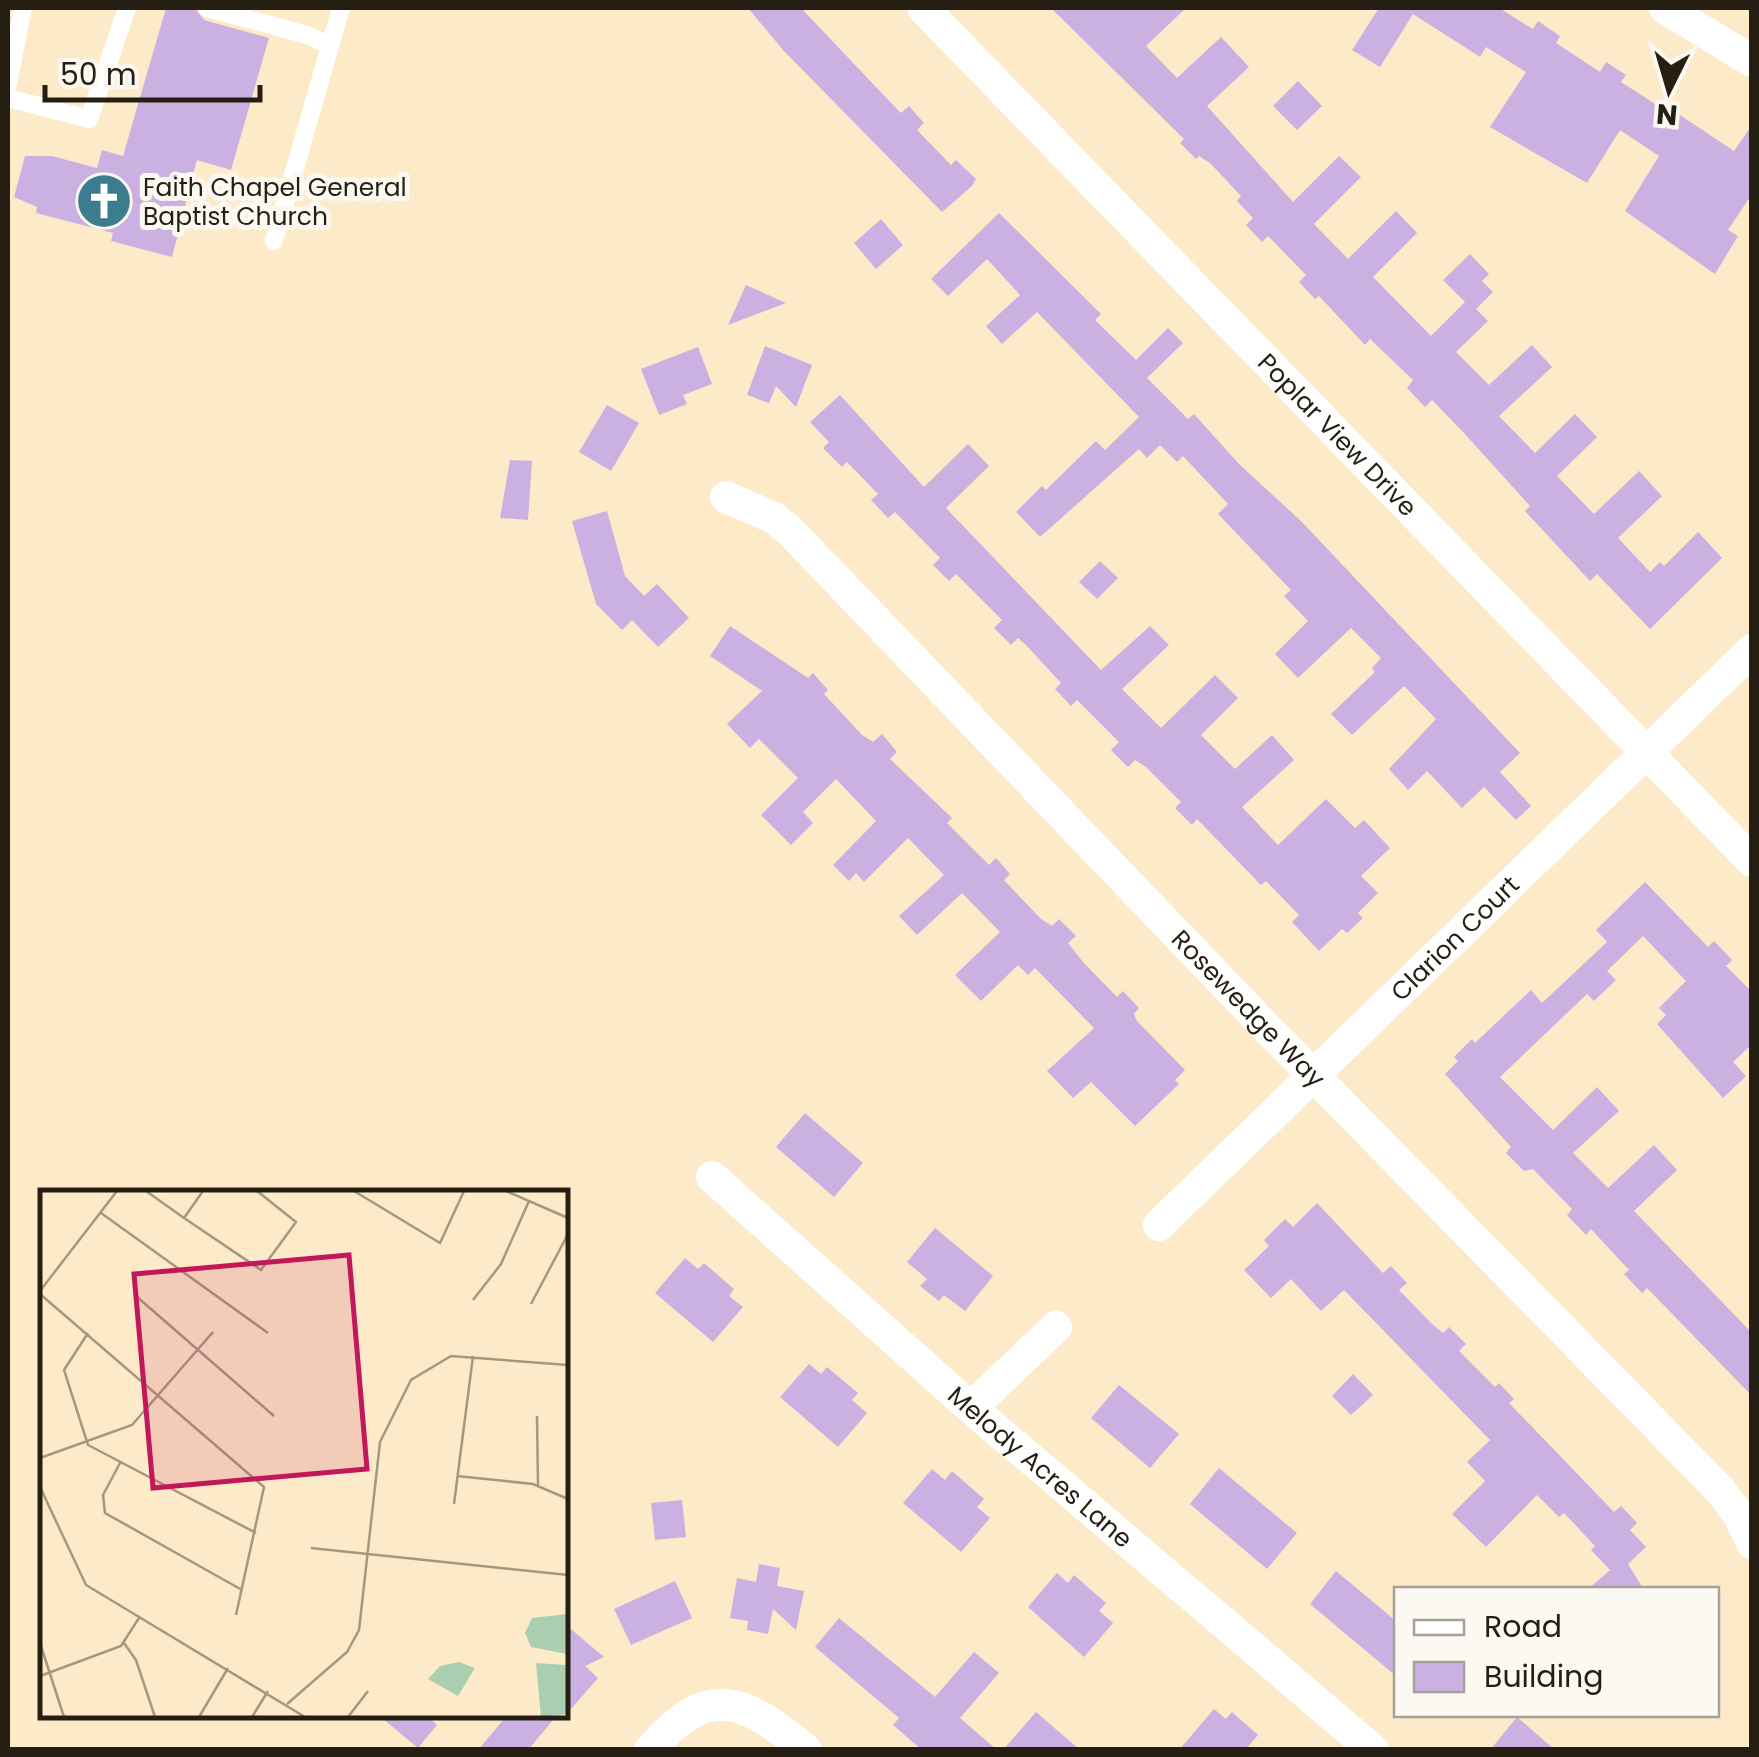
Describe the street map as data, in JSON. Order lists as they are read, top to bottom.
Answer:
{
  "streets": {
    "street": [
      "Poplar View Drive",
      "Clarion Court",
      "Rosewedge Way",
      "Melody Acres Lane"
    ]
  },
  "crossings": [
    ["Poplar View Drive", "Clarion Court"],
    ["Clarion Court", "Rosewedge Way"]
  ],
  "places": {
    "church": ["Faith Chapel General Baptist Church"]
  },
  "legend": ["Road", "Building"],
  "scale_bar": "50 m",
  "north": "bottom"
}
